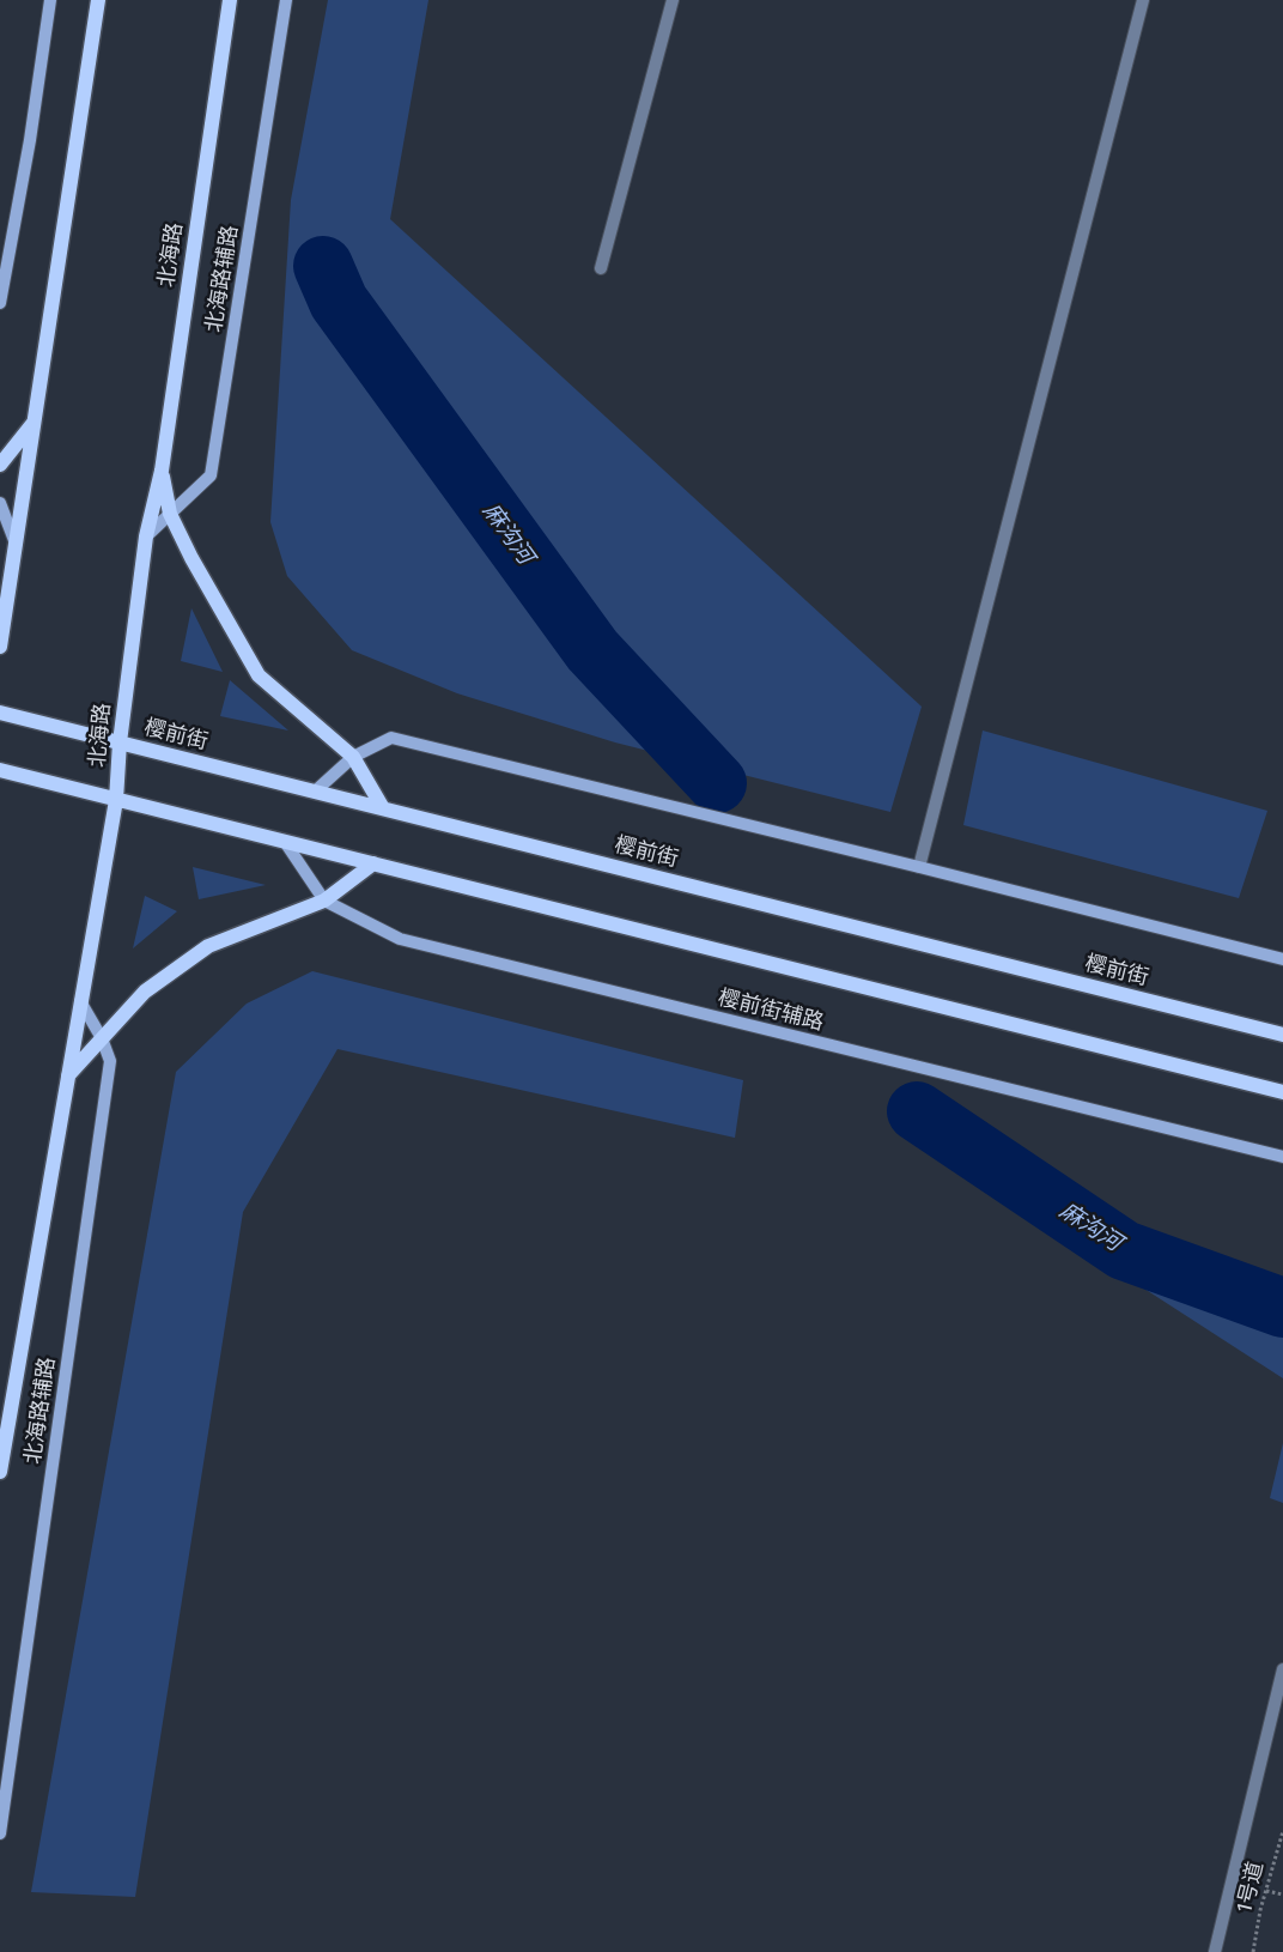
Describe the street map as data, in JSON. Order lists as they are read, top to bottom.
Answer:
{
  "streets": {
    "main road": ["北海路", "樱前街"],
    "street": ["北海路辅路", "樱前街辅路"],
    "path": ["1号道"]
  },
  "crossings": [
    ["北海路", "北海路辅路"],
    ["北海路", "樱前街"]
  ],
  "water": ["麻沟河"]
}
